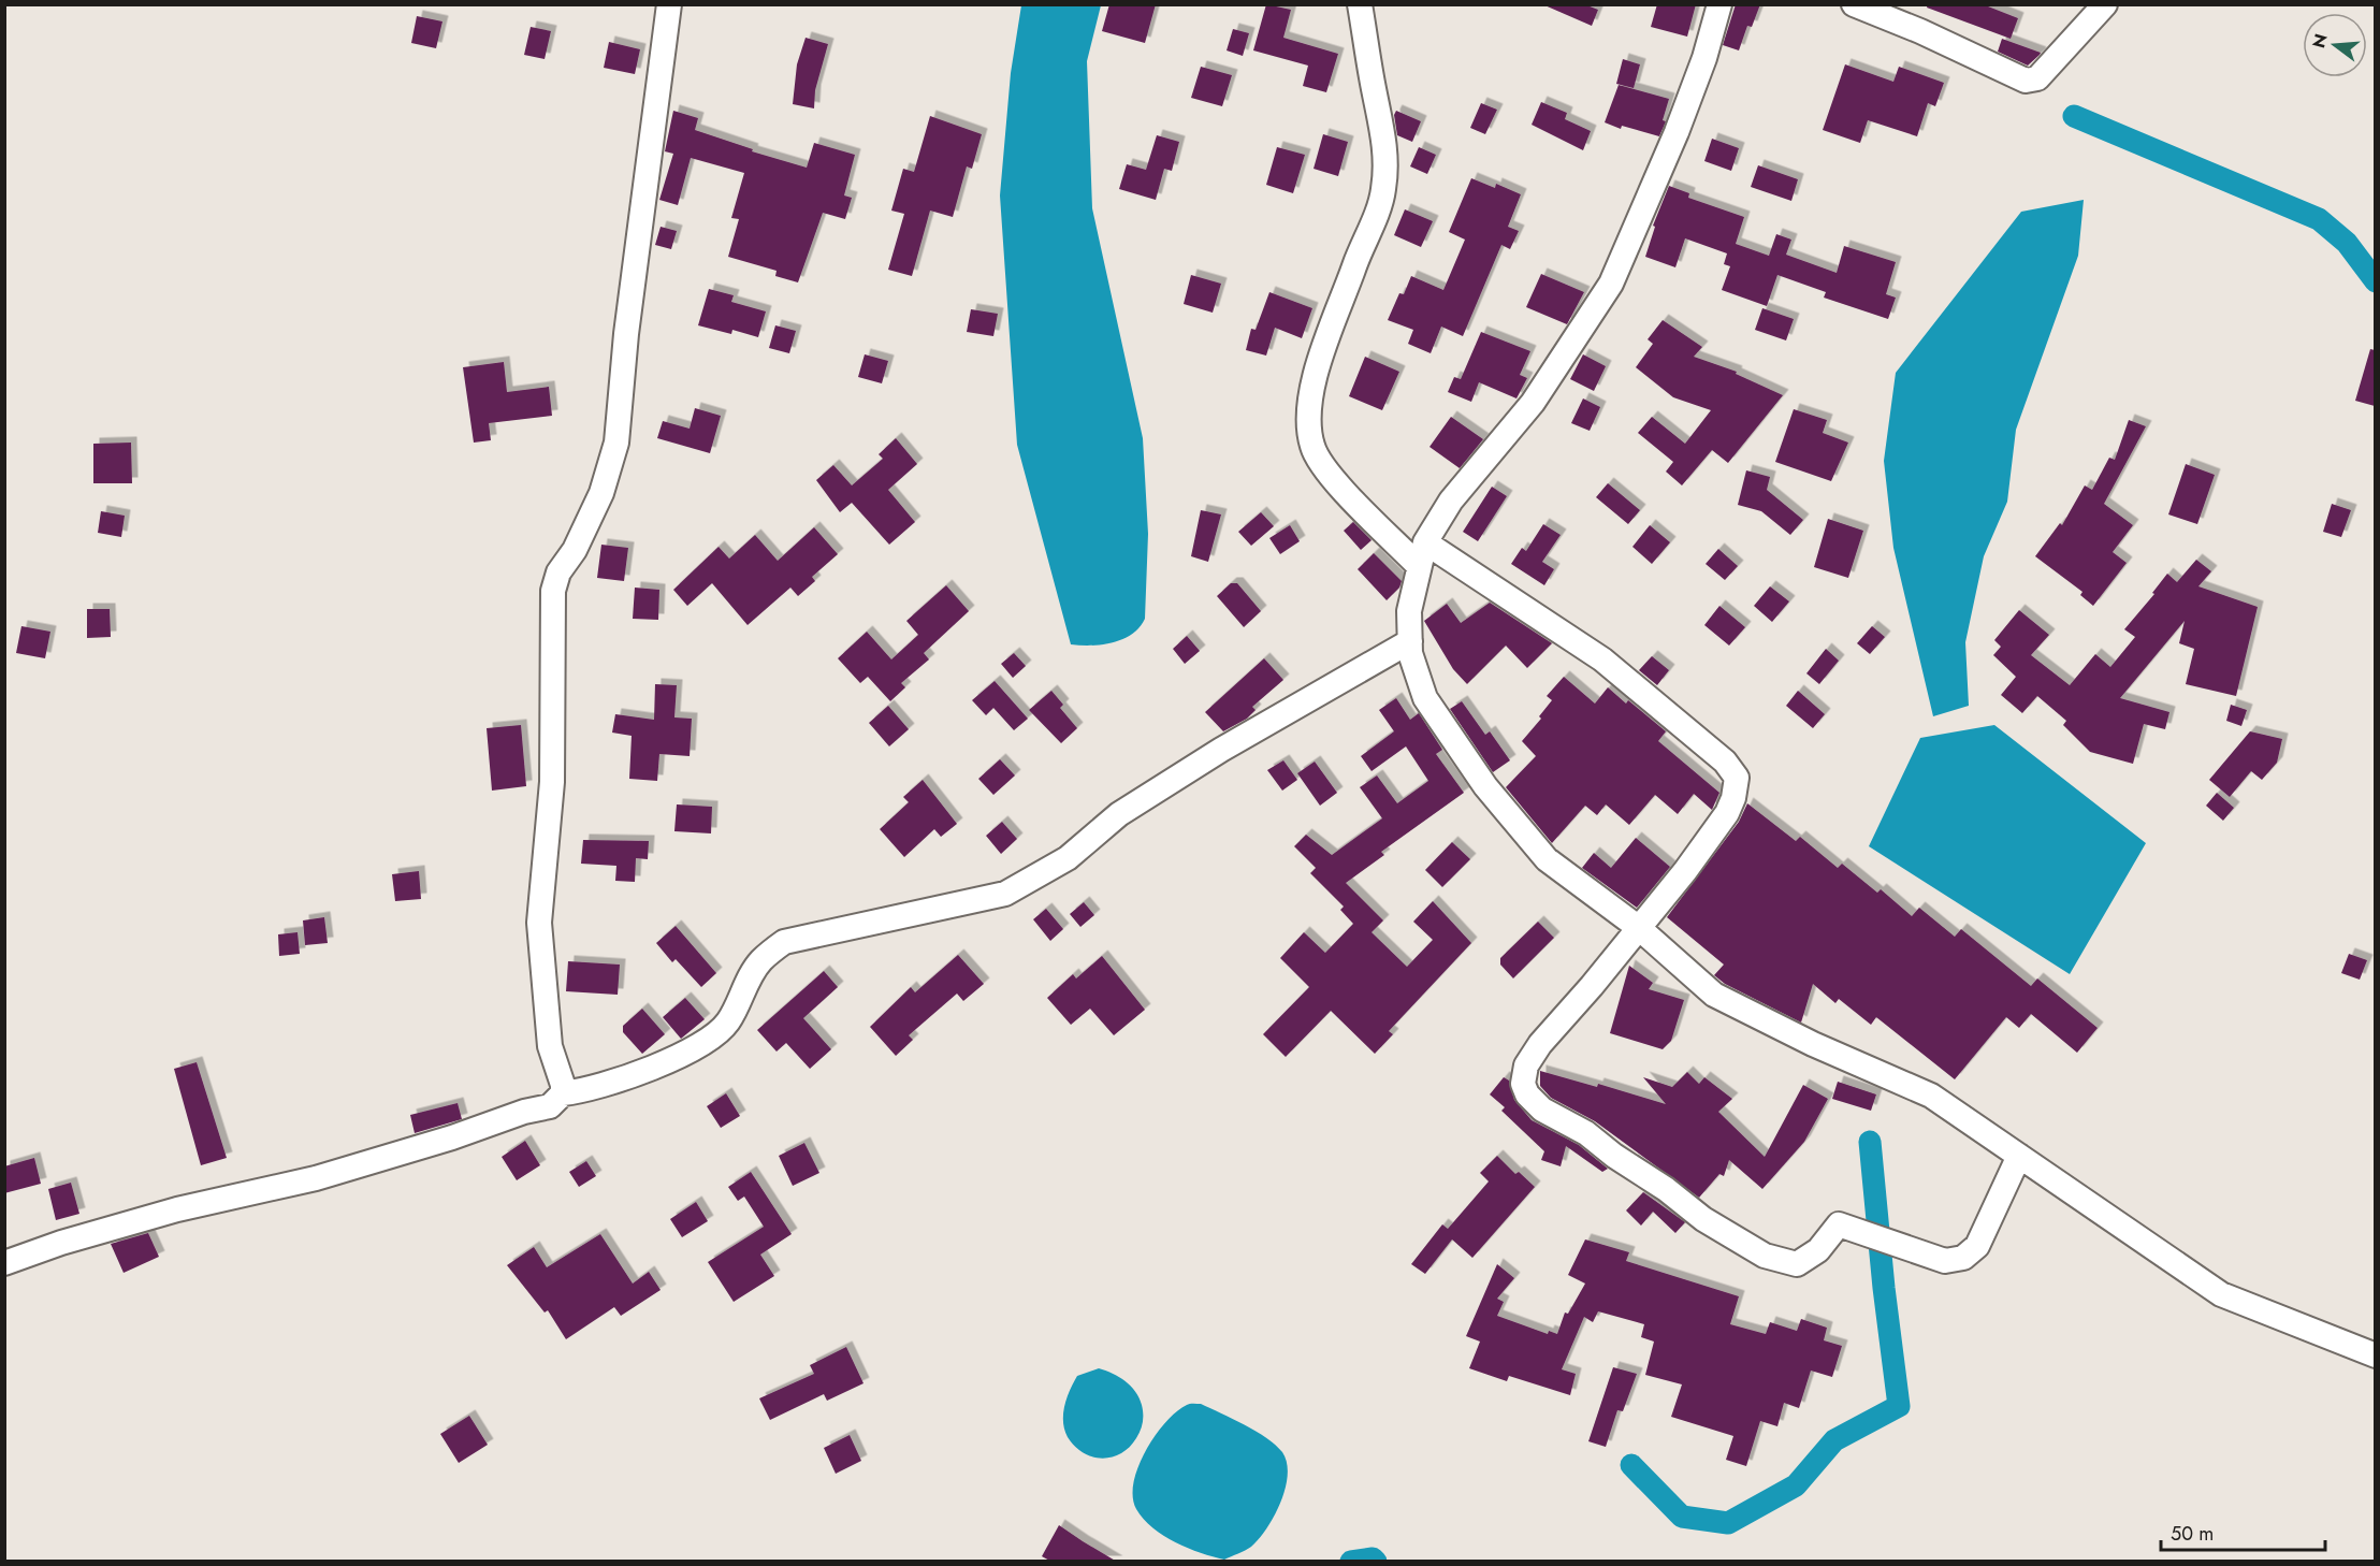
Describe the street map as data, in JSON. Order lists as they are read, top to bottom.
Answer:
{
  "scale_bar": "50 m",
  "north": "left"
}
